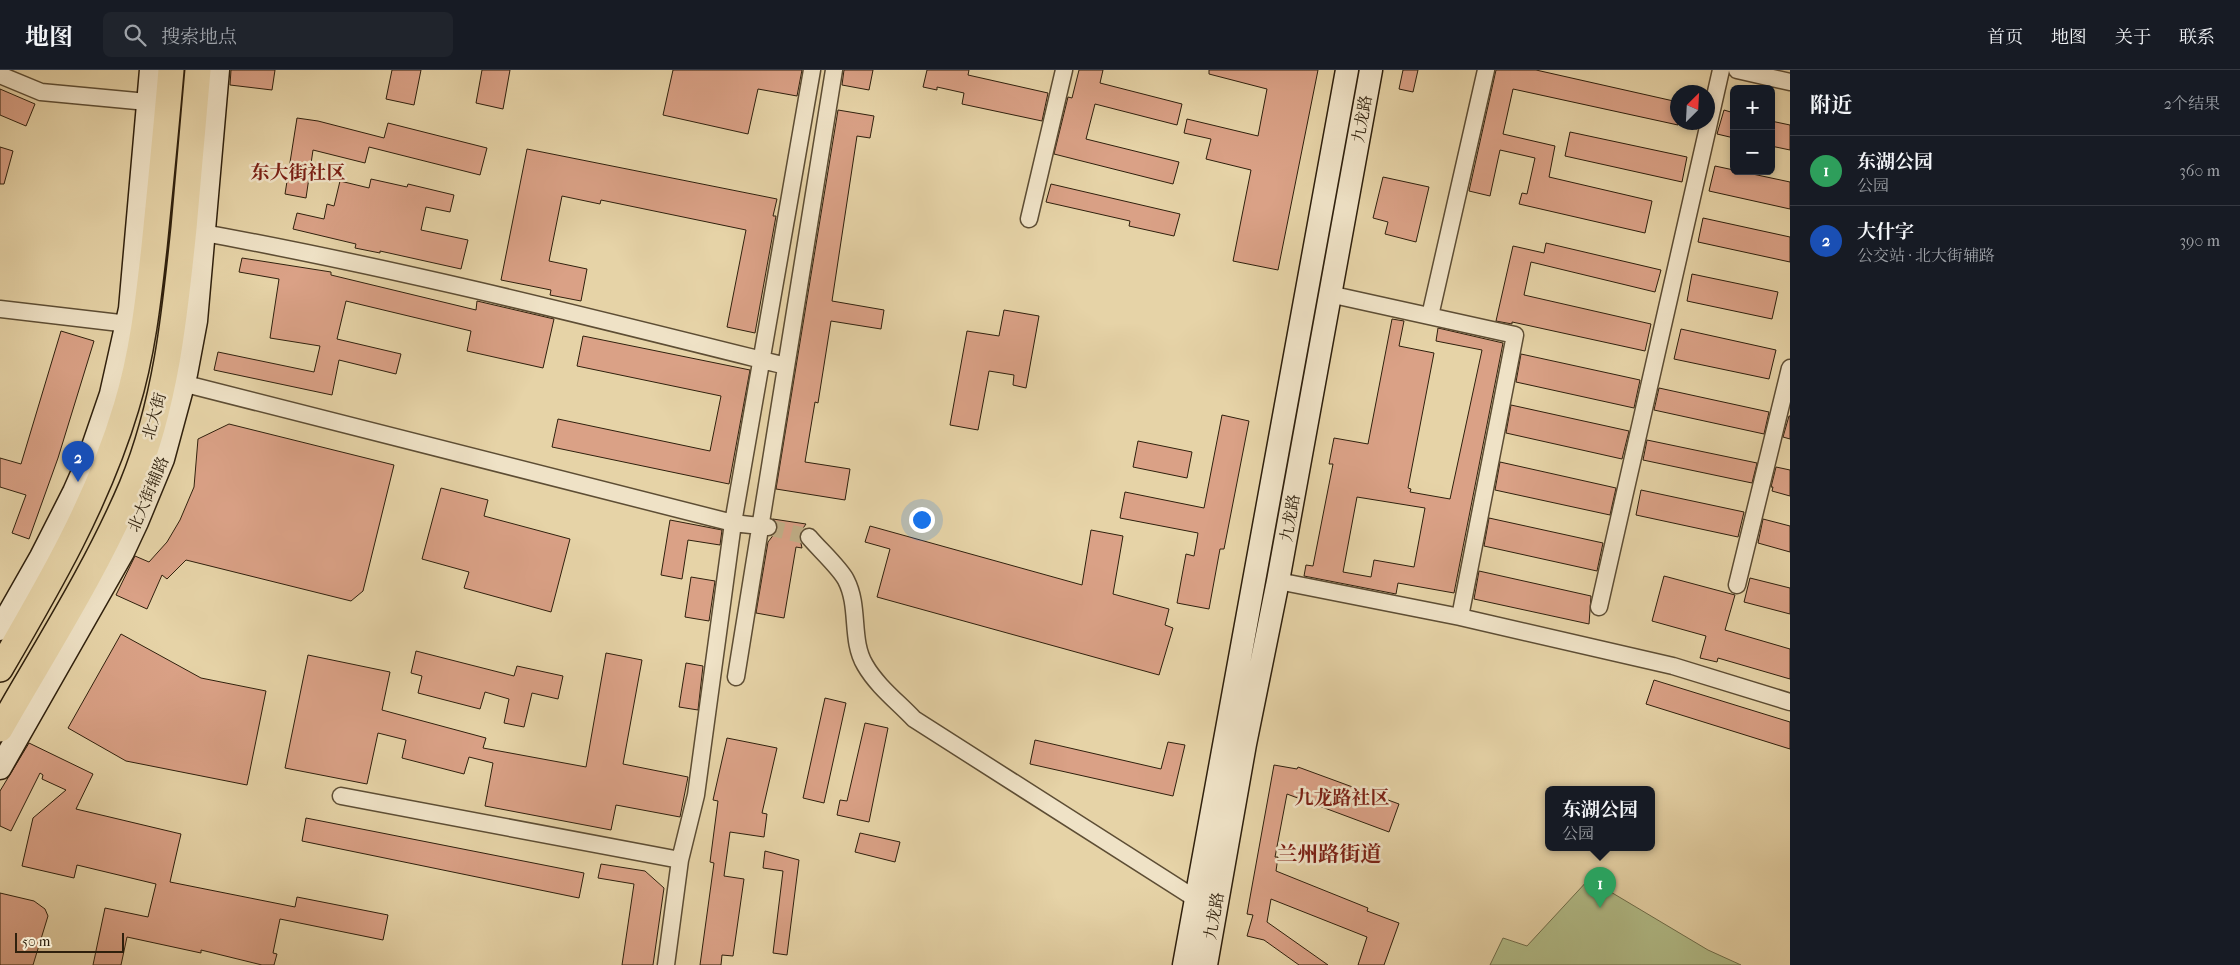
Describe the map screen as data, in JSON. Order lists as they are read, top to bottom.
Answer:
{
  "streets": {
    "main road": ["九龙路", "北大街", "北大街辅路"]
  },
  "crossings": [
    ["北大街", "北大街辅路"]
  ],
  "districts": ["东大街社区", "九龙路社区", "兰州路街道"],
  "scale_bar": "50 m",
  "north": "top right",
  "page": {
    "header": "地图",
    "search": "搜索地点",
    "nav": [
      "首页",
      "地图",
      "关于",
      "联系"
    ],
    "heading": ["附近", "2个结果"],
    "map_buttons": ["+", "−"],
    "list": [
      {
        "mark": "1",
        "name": "东湖公园",
        "note": "公园",
        "value": "360 m"
      },
      {
        "mark": "2",
        "name": "大什字",
        "note": "公交站 · 北大街辅路",
        "value": "390 m"
      }
    ],
    "pins": ["2", "1"],
    "popup": ["东湖公园", "公园"],
    "scale": "50 m"
  }
}
